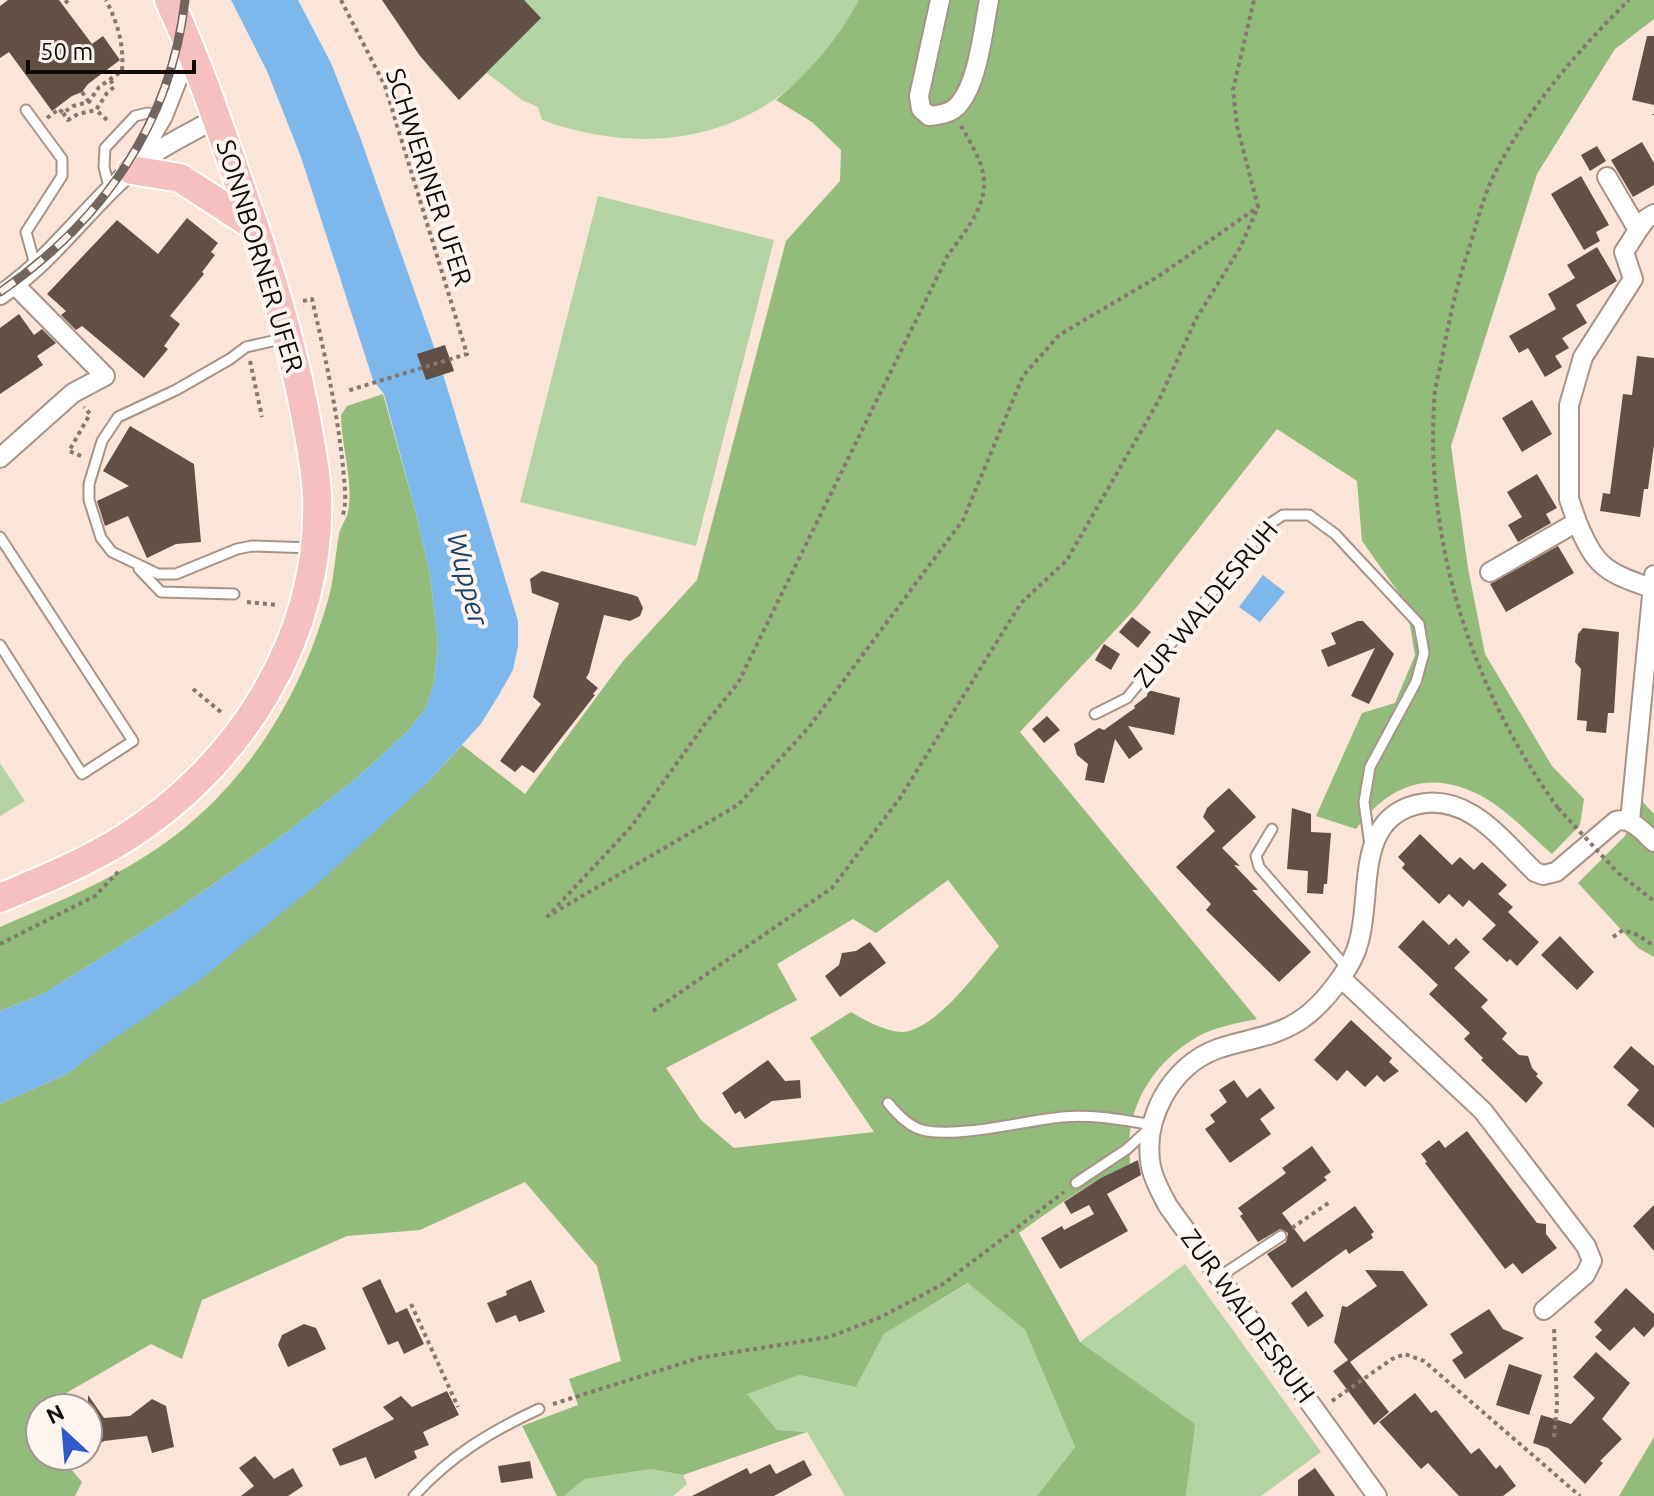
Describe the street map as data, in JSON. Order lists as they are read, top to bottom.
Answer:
{
  "streets": {
    "main road": ["SONNBORNER UFER"],
    "street": ["ZUR WALDESRUH"],
    "path": ["SCHWERINER UFER"]
  },
  "water": ["Wupper"],
  "scale_bar": "50 m",
  "north": "top left"
}
